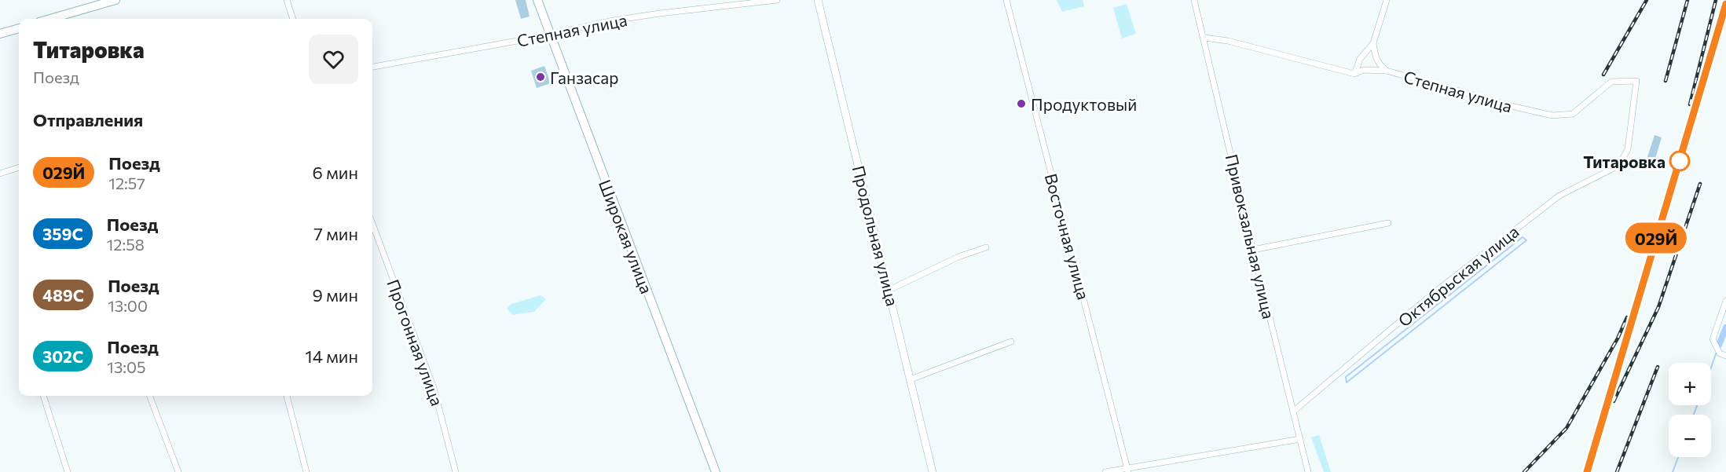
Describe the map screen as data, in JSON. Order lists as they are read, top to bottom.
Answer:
{
  "streets": {
    "main road": ["Широкая улица"],
    "street": [
      "Степная улица",
      "Продольная улица",
      "Восточная улица",
      "Привокзальная улица",
      "Октябрьская улица",
      "Прогонная улица"
    ]
  },
  "crossings": [
    ["Степная улица", "Широкая улица"],
    ["Степная улица", "Привокзальная улица"],
    ["Степная улица", "Октябрьская улица"],
    ["Привокзальная улица", "Октябрьская улица"]
  ],
  "places": ["Ганзасар", "Продуктовый", "Титаровка"],
  "page": {
    "on_map": "029Й",
    "heading": [
      ["Титаровка", "Поезд"],
      "Отправления"
    ],
    "list": [
      {
        "mark": "029Й",
        "name": "Поезд",
        "note": "12:57",
        "value": "6 мин"
      },
      {
        "mark": "359С",
        "name": "Поезд",
        "note": "12:58",
        "value": "7 мин"
      },
      {
        "mark": "489С",
        "name": "Поезд",
        "note": "13:00",
        "value": "9 мин"
      },
      {
        "mark": "302С",
        "name": "Поезд",
        "note": "13:05",
        "value": "14 мин"
      }
    ],
    "map_buttons": ["+", "−"]
  }
}
